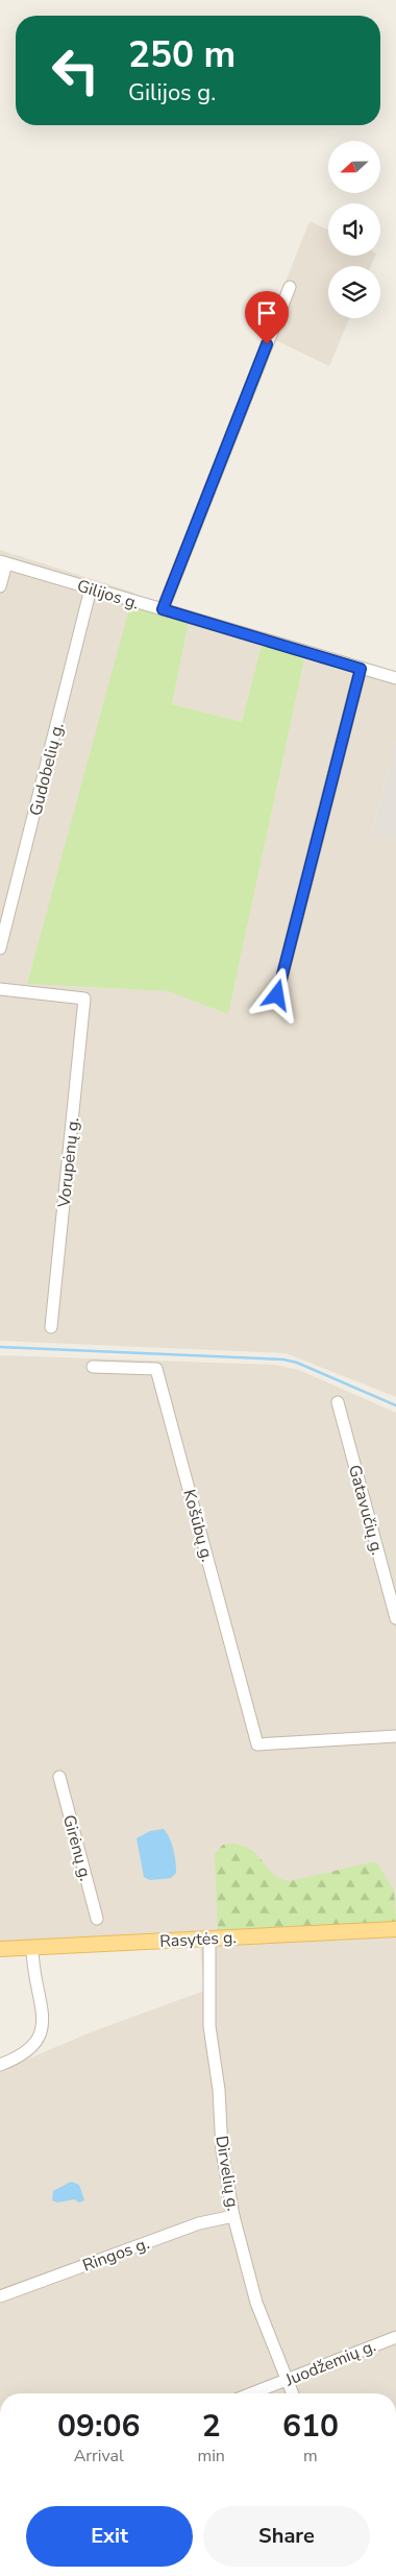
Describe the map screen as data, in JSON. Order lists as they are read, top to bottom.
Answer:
{
  "streets": {
    "main road": ["Rasytės g."],
    "street": [
      "Gilijos g.",
      "Gudobelių g.",
      "Vorupėnų g.",
      "Gatavučių g.",
      "Košūbų g.",
      "Girėnų g.",
      "Dirvelių g.",
      "Ringos g.",
      "Juodžemių g."
    ]
  },
  "crossings": [
    ["Gilijos g.", "Gudobelių g."],
    ["Rasytės g.", "Dirvelių g."],
    ["Dirvelių g.", "Ringos g."],
    ["Dirvelių g.", "Juodžemių g."]
  ],
  "north": "left",
  "page": {
    "turn": ["250 m", "Gilijos g."],
    "eta": [
      "09:06",
      "Arrival",
      "2",
      "min",
      "610",
      "m"
    ],
    "buttons": ["Exit", "Share"]
  }
}
